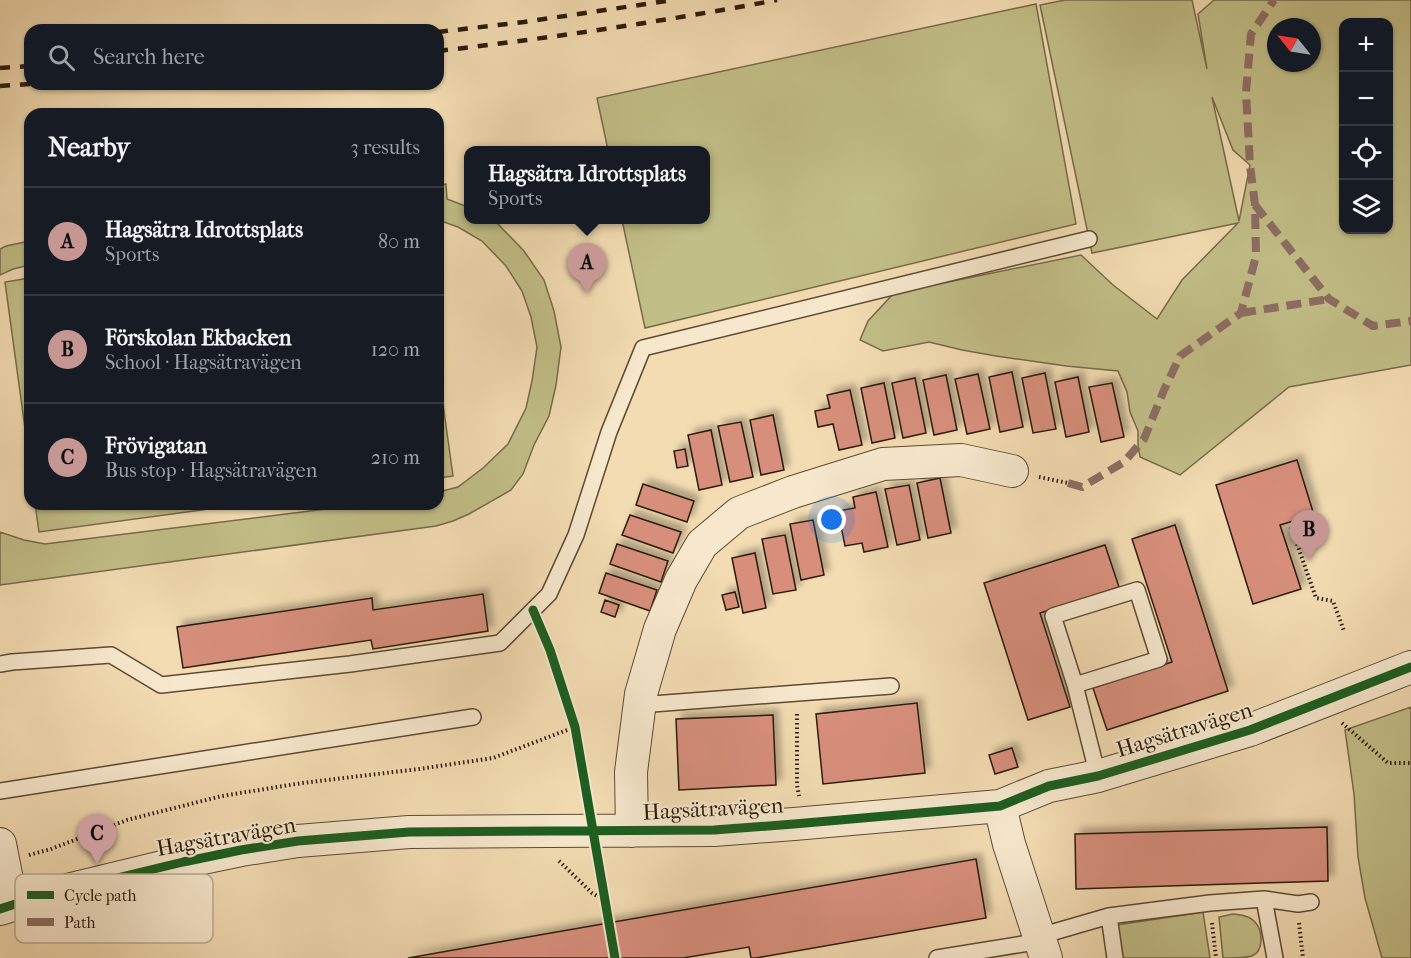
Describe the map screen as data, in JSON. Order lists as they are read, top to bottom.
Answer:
{
  "streets": {
    "street": ["Hagsätravägen"]
  },
  "legend": ["Cycle path", "Path"],
  "north": "top left",
  "page": {
    "map_buttons": ["+", "−"],
    "search": "Search here",
    "heading": ["Nearby", "3 results"],
    "popup": ["Hagsätra Idrottsplats", "Sports"],
    "list": [
      {
        "mark": "A",
        "name": "Hagsätra Idrottsplats",
        "note": "Sports",
        "value": "80 m"
      },
      {
        "mark": "B",
        "name": "Förskolan Ekbacken",
        "note": "School · Hagsätravägen",
        "value": "120 m"
      },
      {
        "mark": "C",
        "name": "Frövigatan",
        "note": "Bus stop · Hagsätravägen",
        "value": "210 m"
      }
    ],
    "pins": ["A", "B", "C"]
  }
}
